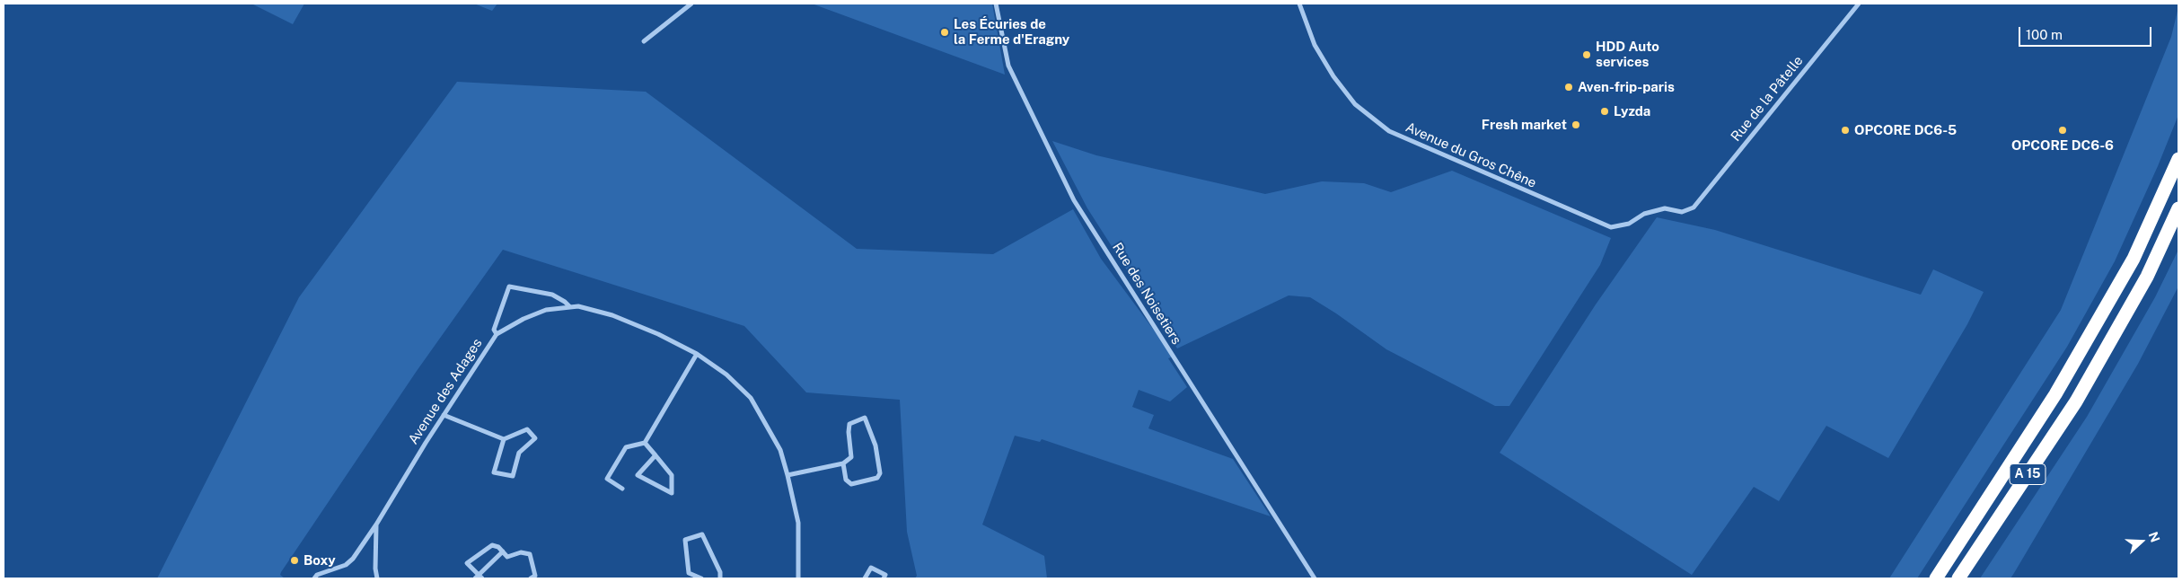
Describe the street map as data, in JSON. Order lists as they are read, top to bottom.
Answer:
{
  "streets": {
    "highway": ["A 15"],
    "street": [
      "Rue de la Pâtelle",
      "Avenue du Gros Chêne",
      "Rue des Noisetiers",
      "Avenue des Adages"
    ]
  },
  "crossings": [
    ["Rue de la Pâtelle", "Avenue du Gros Chêne"]
  ],
  "places": [
    "Les Écuries de la Ferme d'Eragny",
    "HDD Auto services",
    "Aven-frip-paris",
    "Lyzda",
    "Fresh market",
    "OPCORE DC6-5",
    "OPCORE DC6-6",
    "Boxy"
  ],
  "scale_bar": "100 m",
  "north": "right"
}
